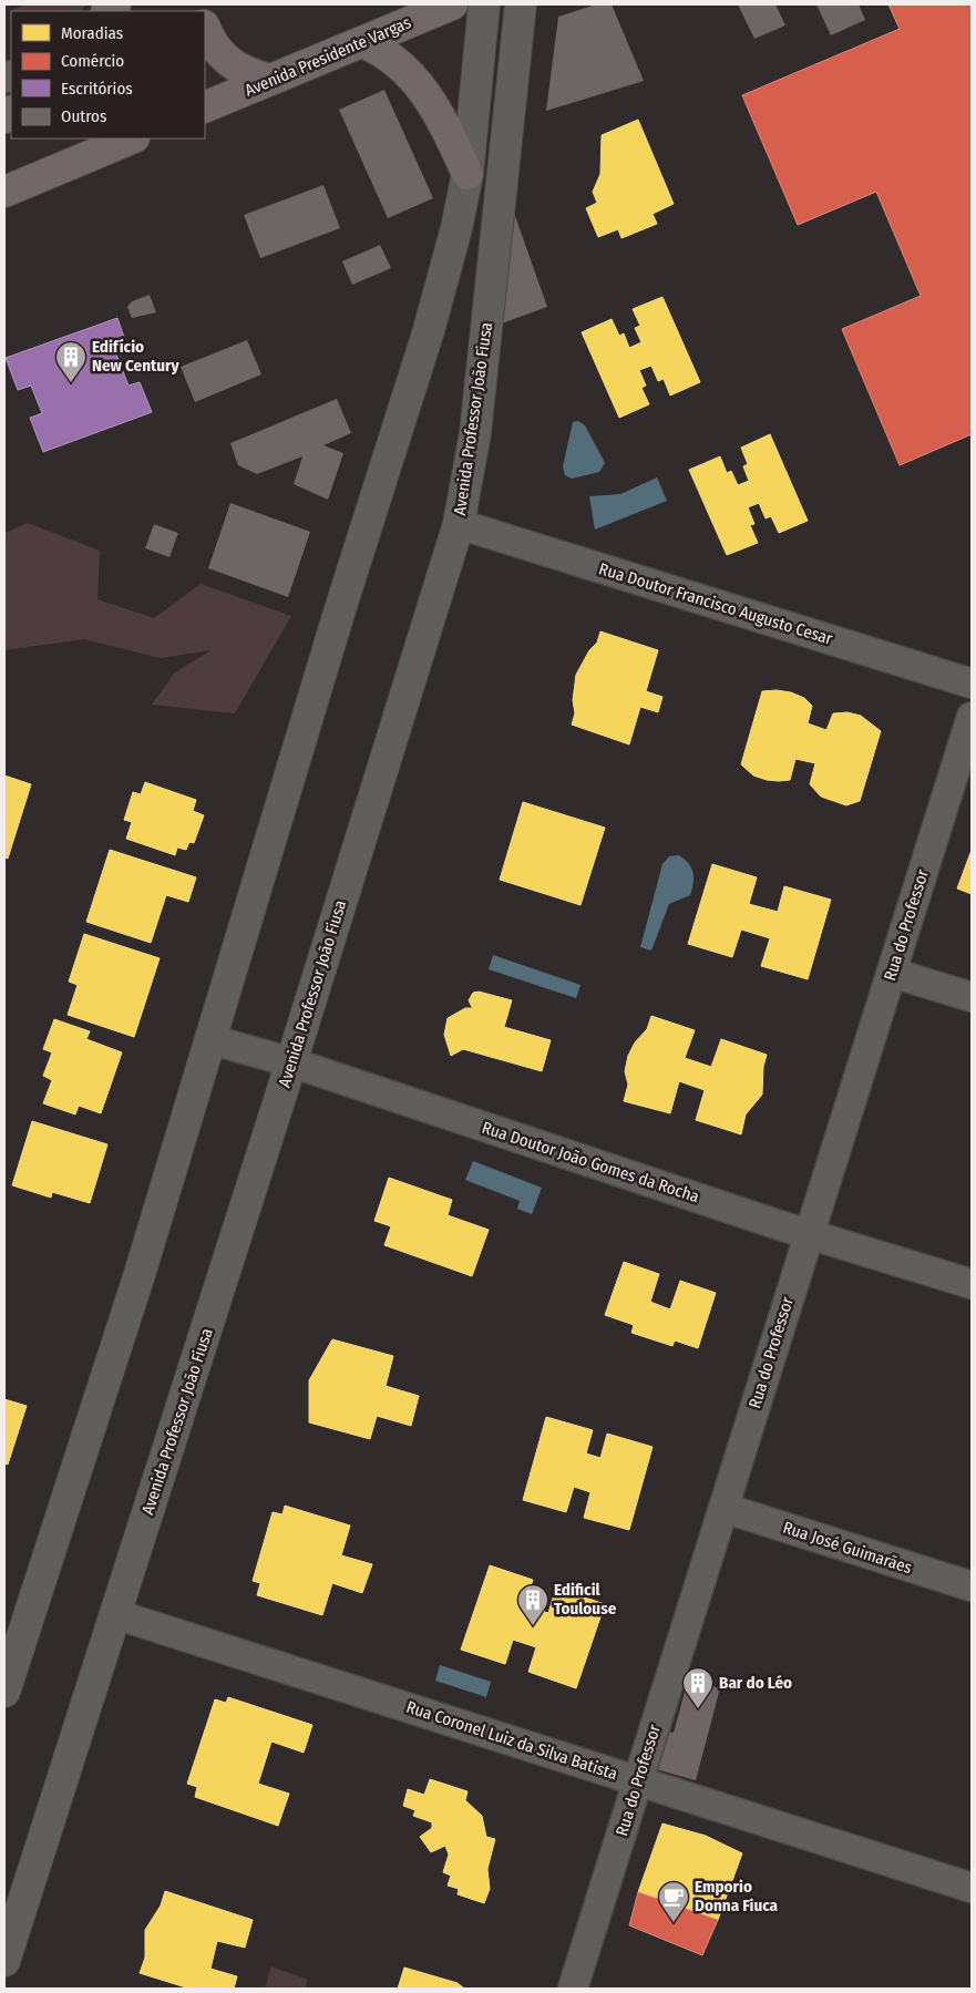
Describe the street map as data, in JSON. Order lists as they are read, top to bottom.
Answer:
{
  "streets": {
    "main road": ["Avenida Presidente Vargas", "Avenida Professor João Fiusa"],
    "street": [
      "Rua Doutor Francisco Augusto Cesar",
      "Rua do Professor",
      "Rua Doutor João Gomes da Rocha",
      "Rua José Guimarães",
      "Rua Coronel Luiz da Silva Batista"
    ]
  },
  "crossings": [
    ["Avenida Professor João Fiusa", "Rua Doutor Francisco Augusto Cesar"],
    ["Avenida Professor João Fiusa", "Rua Doutor João Gomes da Rocha"],
    ["Avenida Professor João Fiusa", "Rua Coronel Luiz da Silva Batista"],
    ["Rua do Professor", "Rua Doutor João Gomes da Rocha"],
    ["Rua do Professor", "Rua José Guimarães"],
    ["Rua do Professor", "Rua Coronel Luiz da Silva Batista"]
  ],
  "places": {
    "building": ["Edifício New Century", "Edificil Toulouse", "Bar do Léo"],
    "cafe": ["Emporio Donna Fiuca"]
  },
  "legend": [
    "Moradias",
    "Comércio",
    "Escritórios",
    "Outros"
  ]
}
